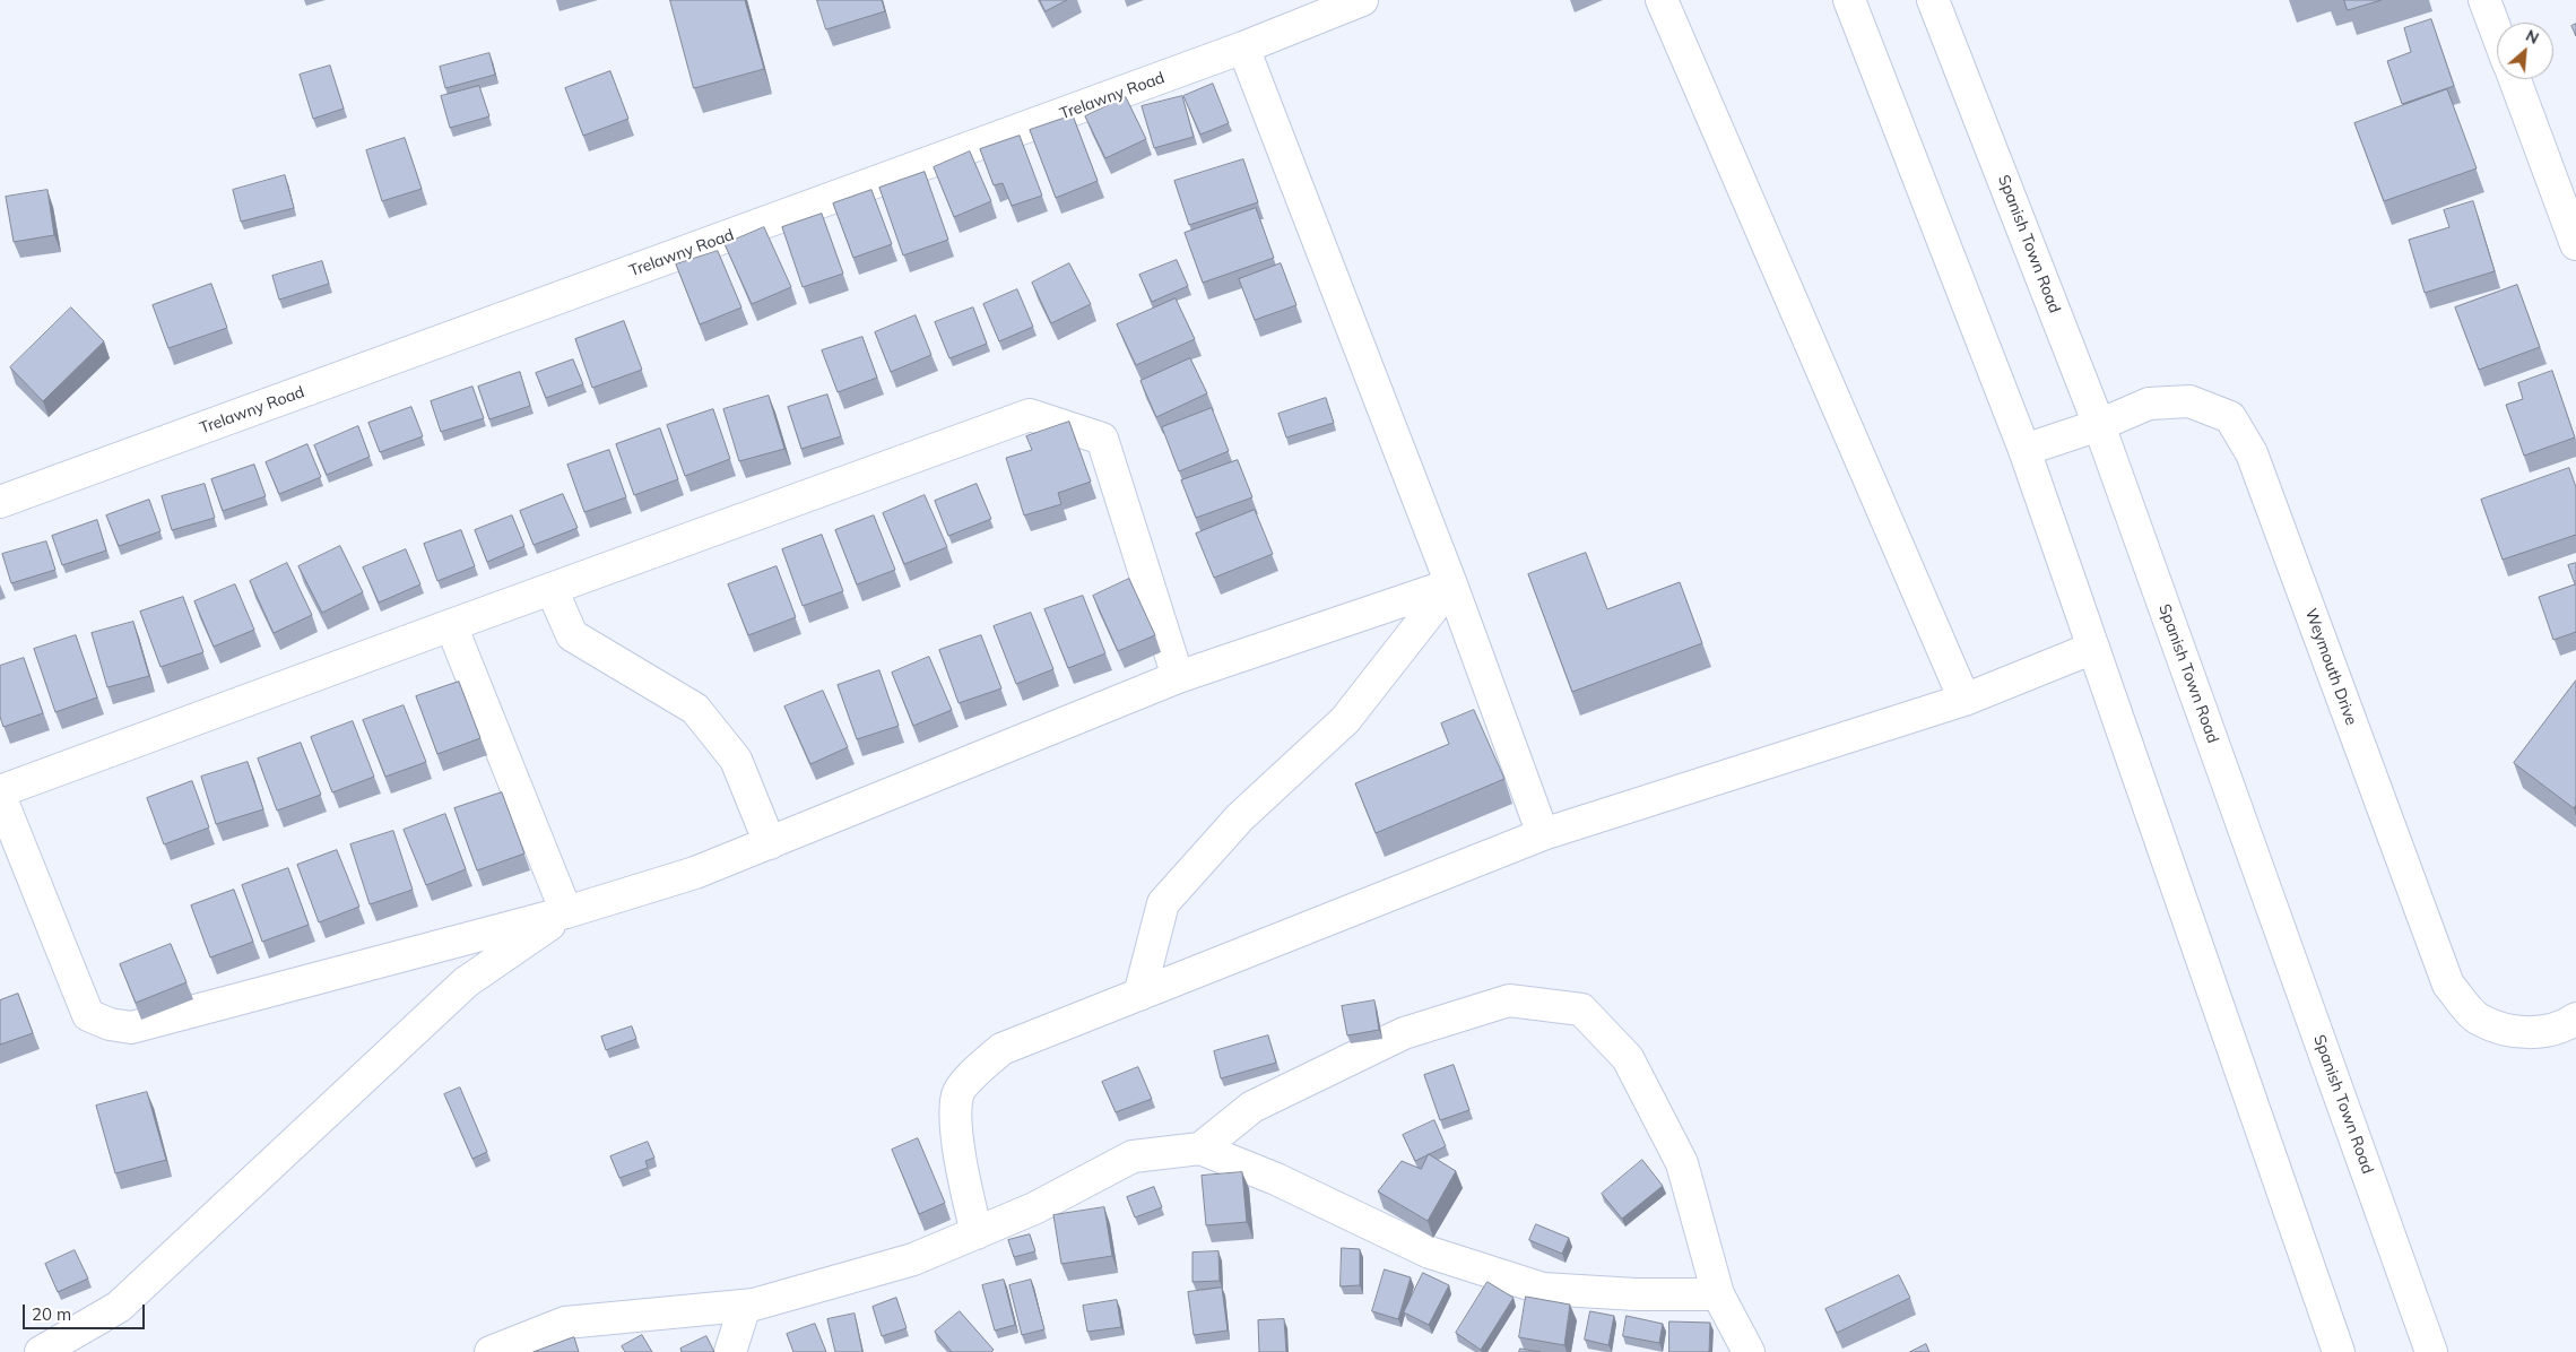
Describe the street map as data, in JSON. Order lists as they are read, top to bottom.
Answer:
{
  "streets": {
    "main road": ["Trelawny Road", "Spanish Town Road", "Weymouth Drive"]
  },
  "crossings": [
    ["Spanish Town Road", "Weymouth Drive"]
  ],
  "scale_bar": "20 m",
  "north": "top right"
}
